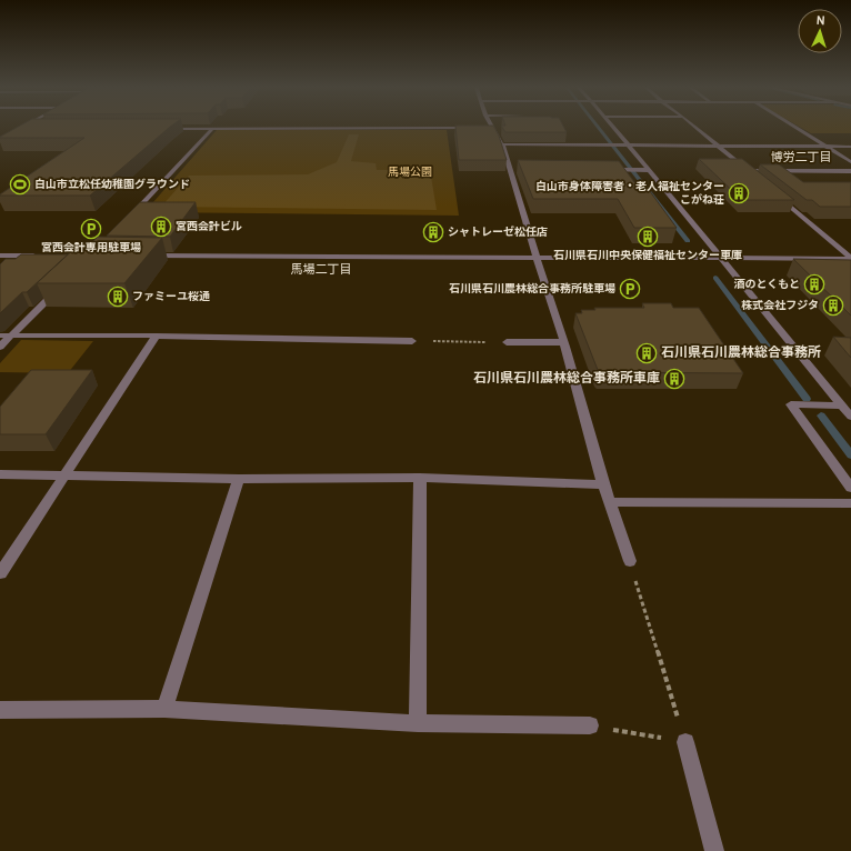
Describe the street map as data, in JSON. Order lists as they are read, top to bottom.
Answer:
{
  "districts": ["博労二丁目", "馬場二丁目"],
  "parks": ["馬場公園"],
  "places": {
    "sports": ["白山市立松任幼稚園グラウンド"],
    "building": [
      "白山市身体障害者・老人福祉センター こがね荘",
      "宮西会計ビル",
      "シャトレーゼ松任店",
      "石川県石川中央保健福祉センター車庫",
      "酒のとくもと",
      "ファミーユ桜通",
      "株式会社フジタ",
      "石川県石川農林総合事務所",
      "石川県石川農林総合事務所車庫"
    ],
    "parking": ["宮西会計専用駐車場", "石川県石川農林総合事務所駐車場"]
  },
  "north": "top"
}
